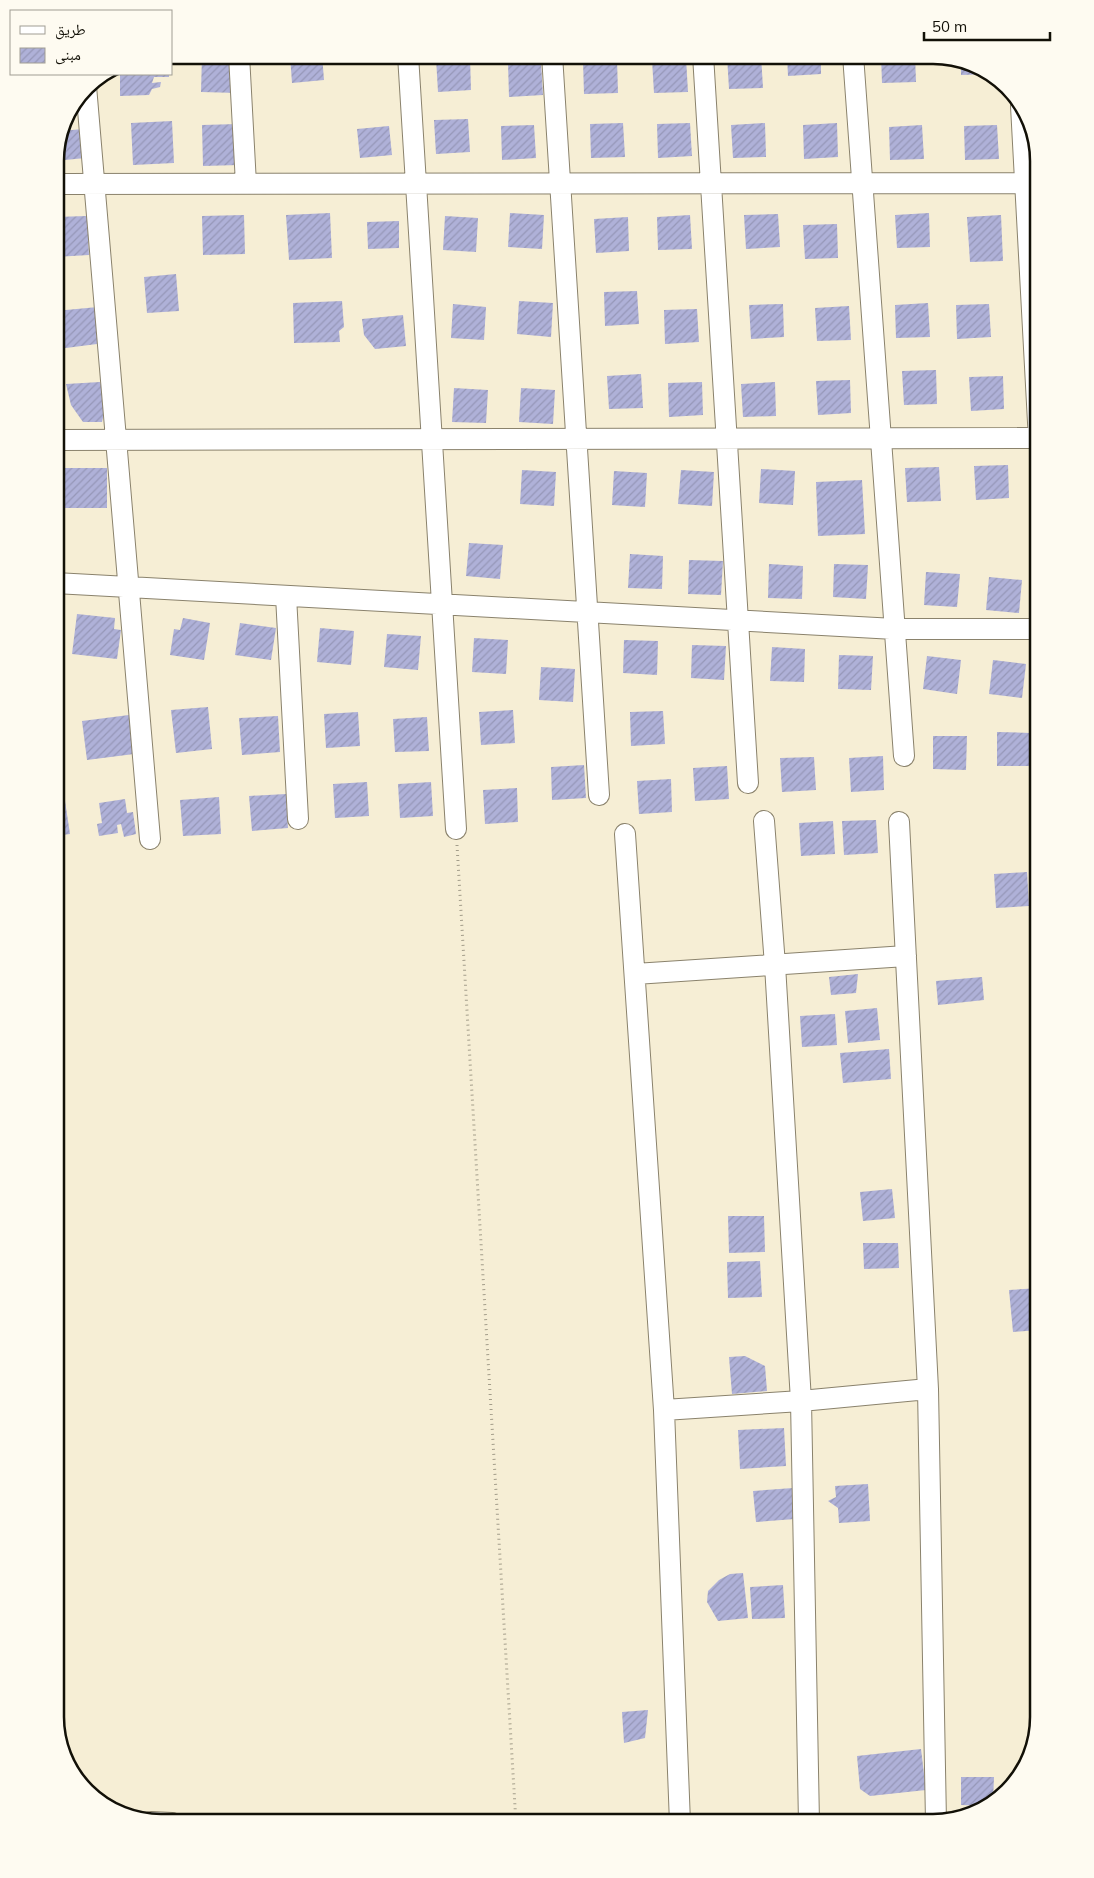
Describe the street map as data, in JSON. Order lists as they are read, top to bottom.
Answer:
{
  "legend": ["طريق", "مبنى"],
  "scale_bar": "50 m"
}
